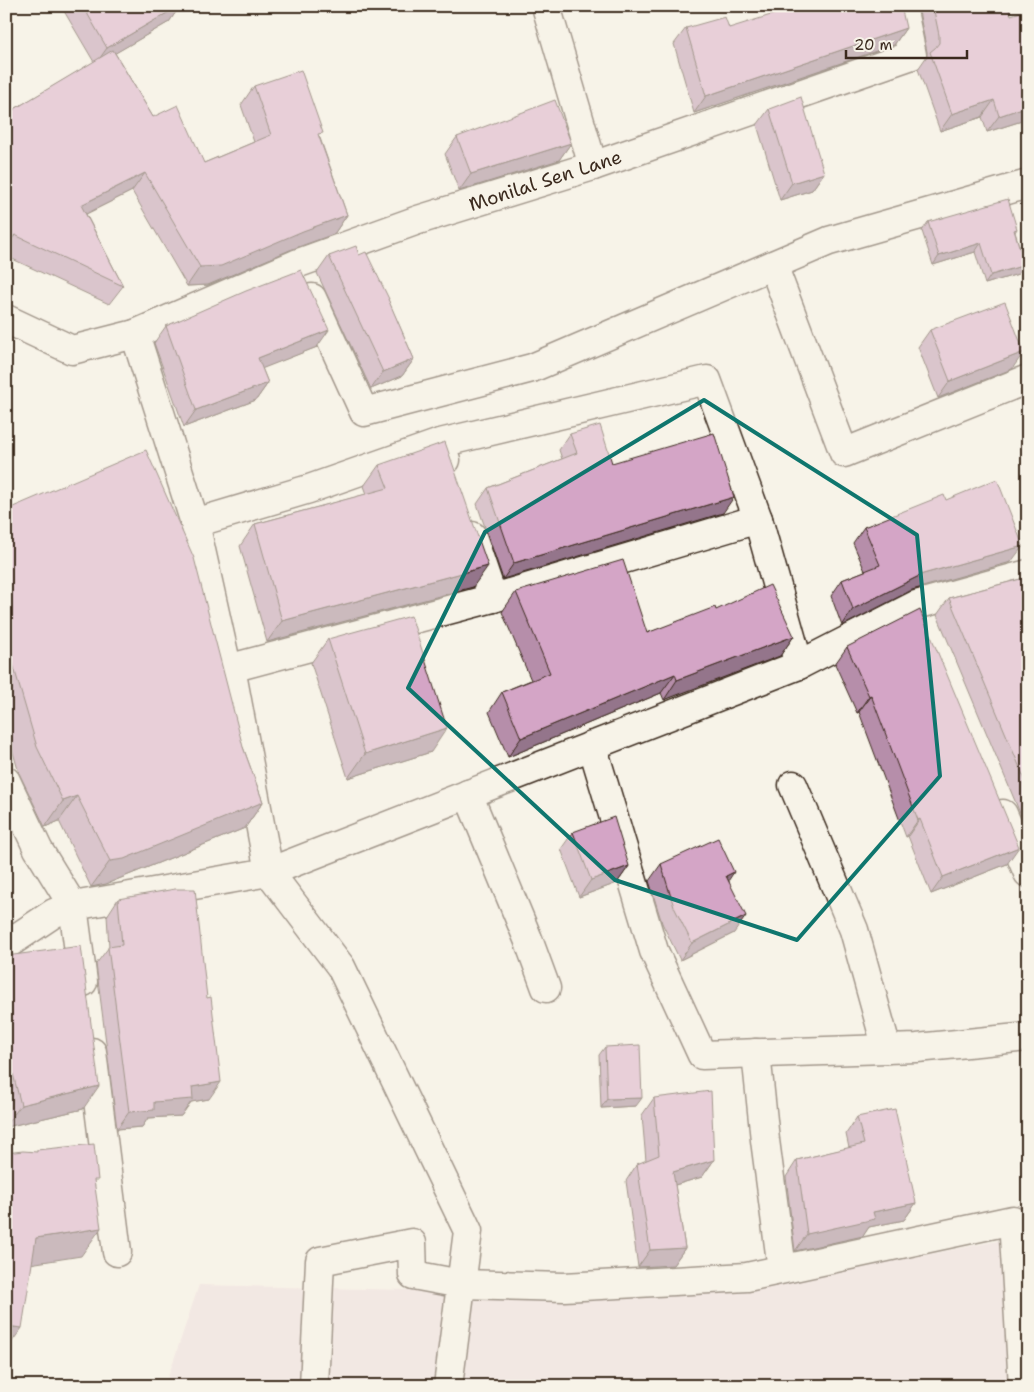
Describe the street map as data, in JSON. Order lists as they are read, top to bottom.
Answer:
{
  "streets": {
    "street": ["Monilal Sen Lane"]
  },
  "scale_bar": "20 m"
}
